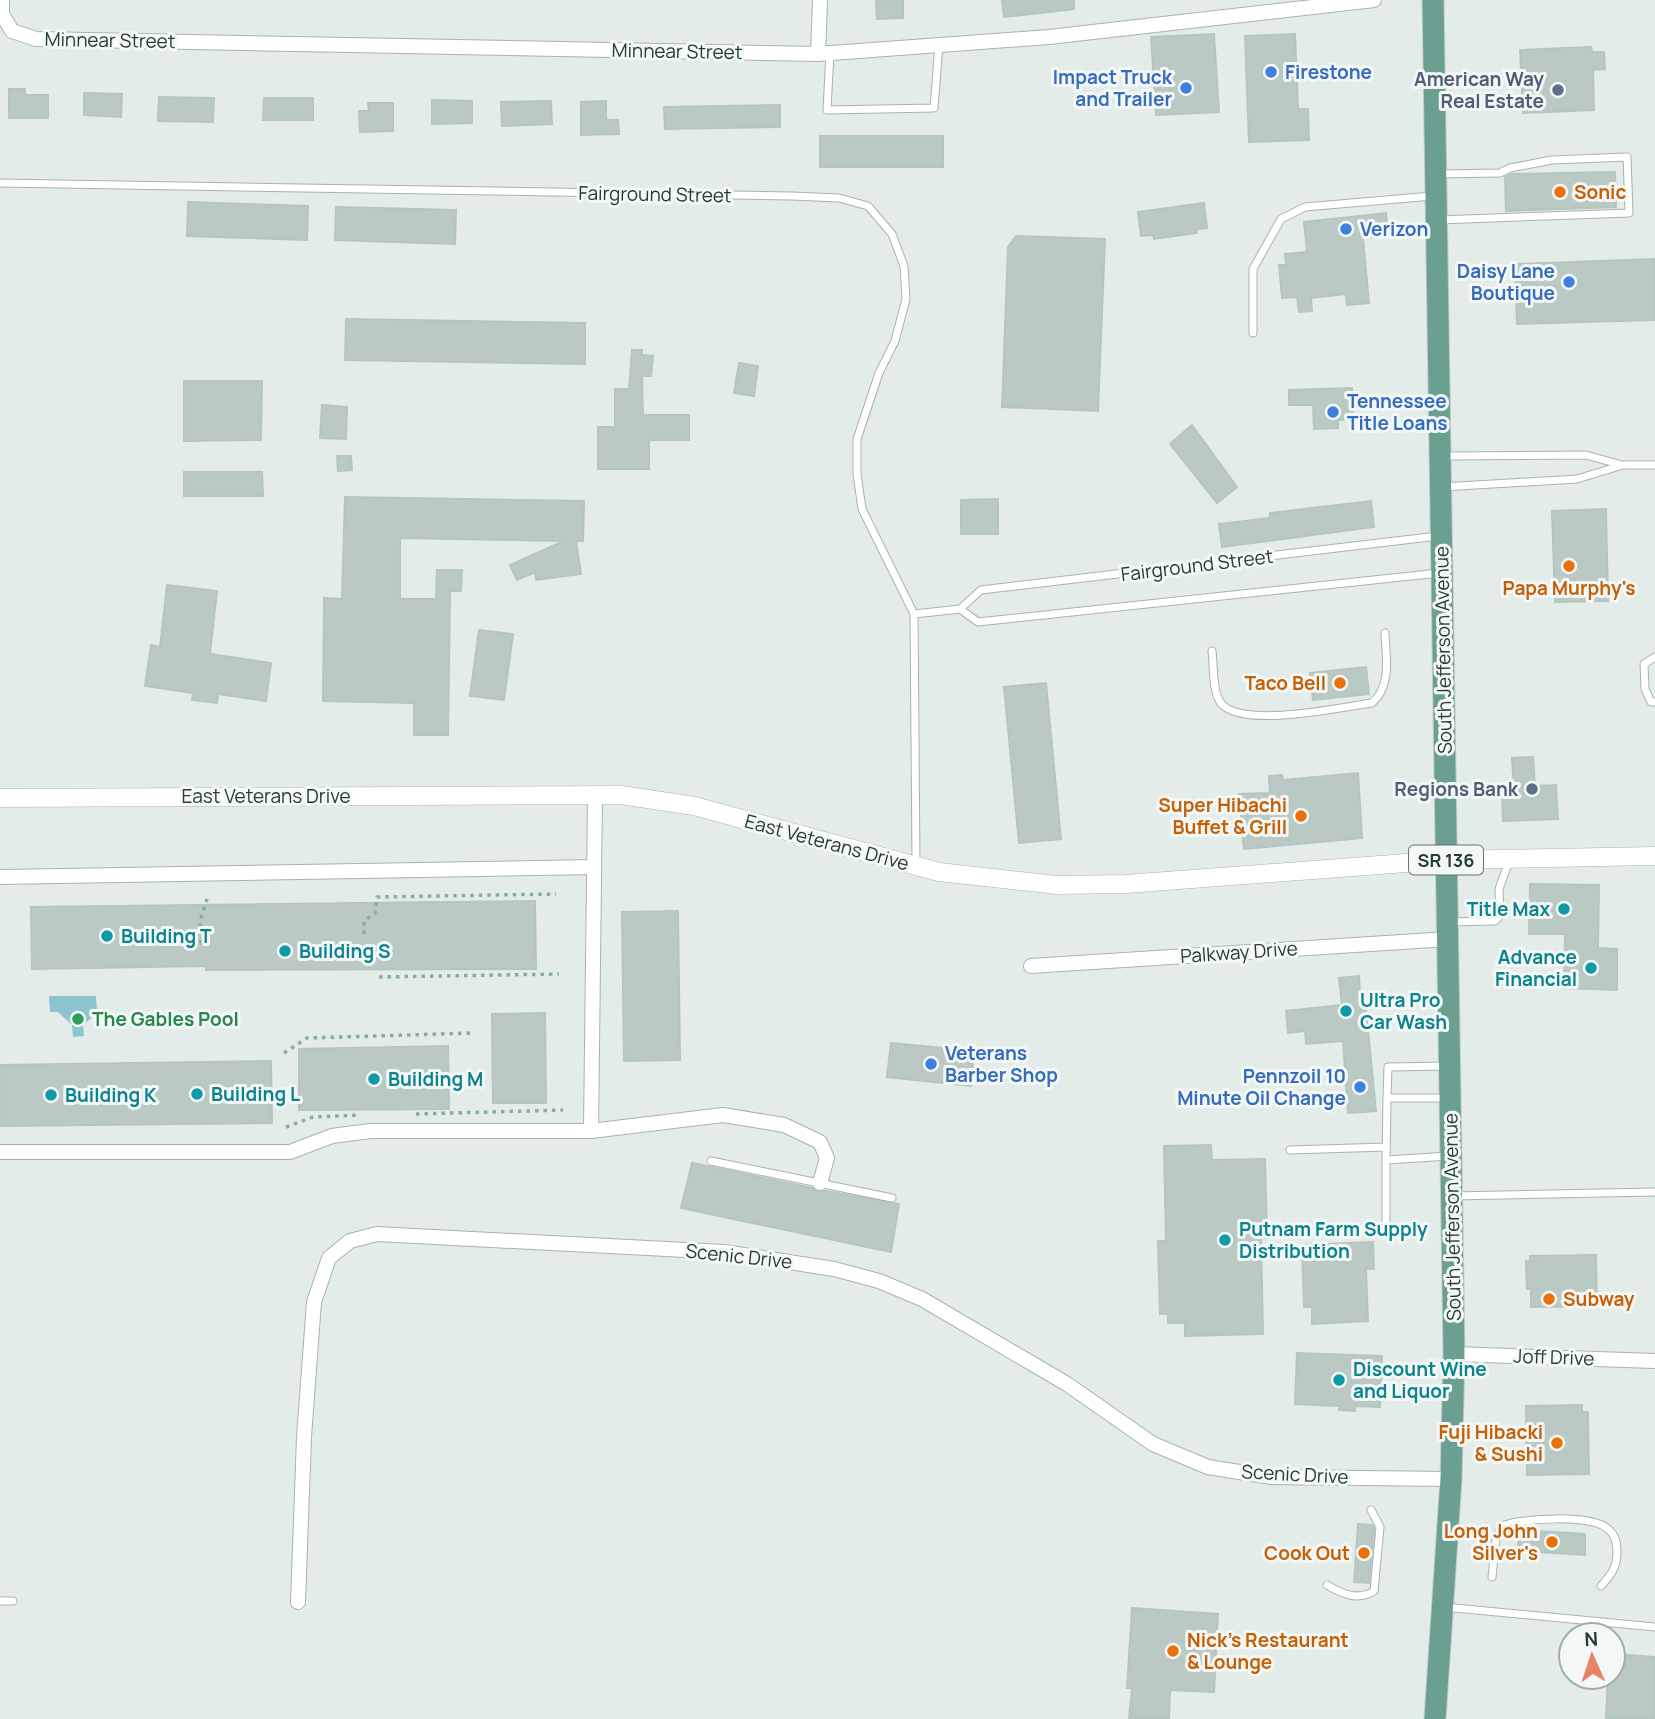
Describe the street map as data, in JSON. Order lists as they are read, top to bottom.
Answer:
{
  "streets": {
    "main road": ["South Jefferson Avenue", "SR 136"],
    "street": [
      "Minnear Street",
      "East Veterans Drive",
      "Palkway Drive",
      "Scenic Drive",
      "Joff Drive"
    ],
    "lane": ["Fairground Street"]
  },
  "crossings": [
    ["Fairground Street", "South Jefferson Avenue"],
    ["Fairground Street", "East Veterans Drive"],
    ["South Jefferson Avenue", "East Veterans Drive"],
    ["South Jefferson Avenue", "Palkway Drive"],
    ["South Jefferson Avenue", "Scenic Drive"],
    ["South Jefferson Avenue", "Joff Drive"]
  ],
  "places": [
    "Firestone",
    "Impact Truck and Trailer",
    "American Way Real Estate",
    "Sonic",
    "Verizon",
    "Daisy Lane Boutique",
    "Tennessee Title Loans",
    "Papa Murphy's",
    "Taco Bell",
    "Regions Bank",
    "Super Hibachi Buffet & Grill",
    "Title Max",
    "Building T",
    "Building S",
    "Advance Financial",
    "Ultra Pro Car Wash",
    "The Gables Pool",
    "Veterans Barber Shop",
    "Building M",
    "Pennzoil 10 Minute Oil Change",
    "Building L",
    "Building K",
    "Putnam Farm Supply Distribution",
    "Subway",
    "Discount Wine and Liquor",
    "Fuji Hibacki & Sushi",
    "Long John Silver's",
    "Cook Out",
    "Nick's Restaurant & Lounge"
  ],
  "north": "top"
}
